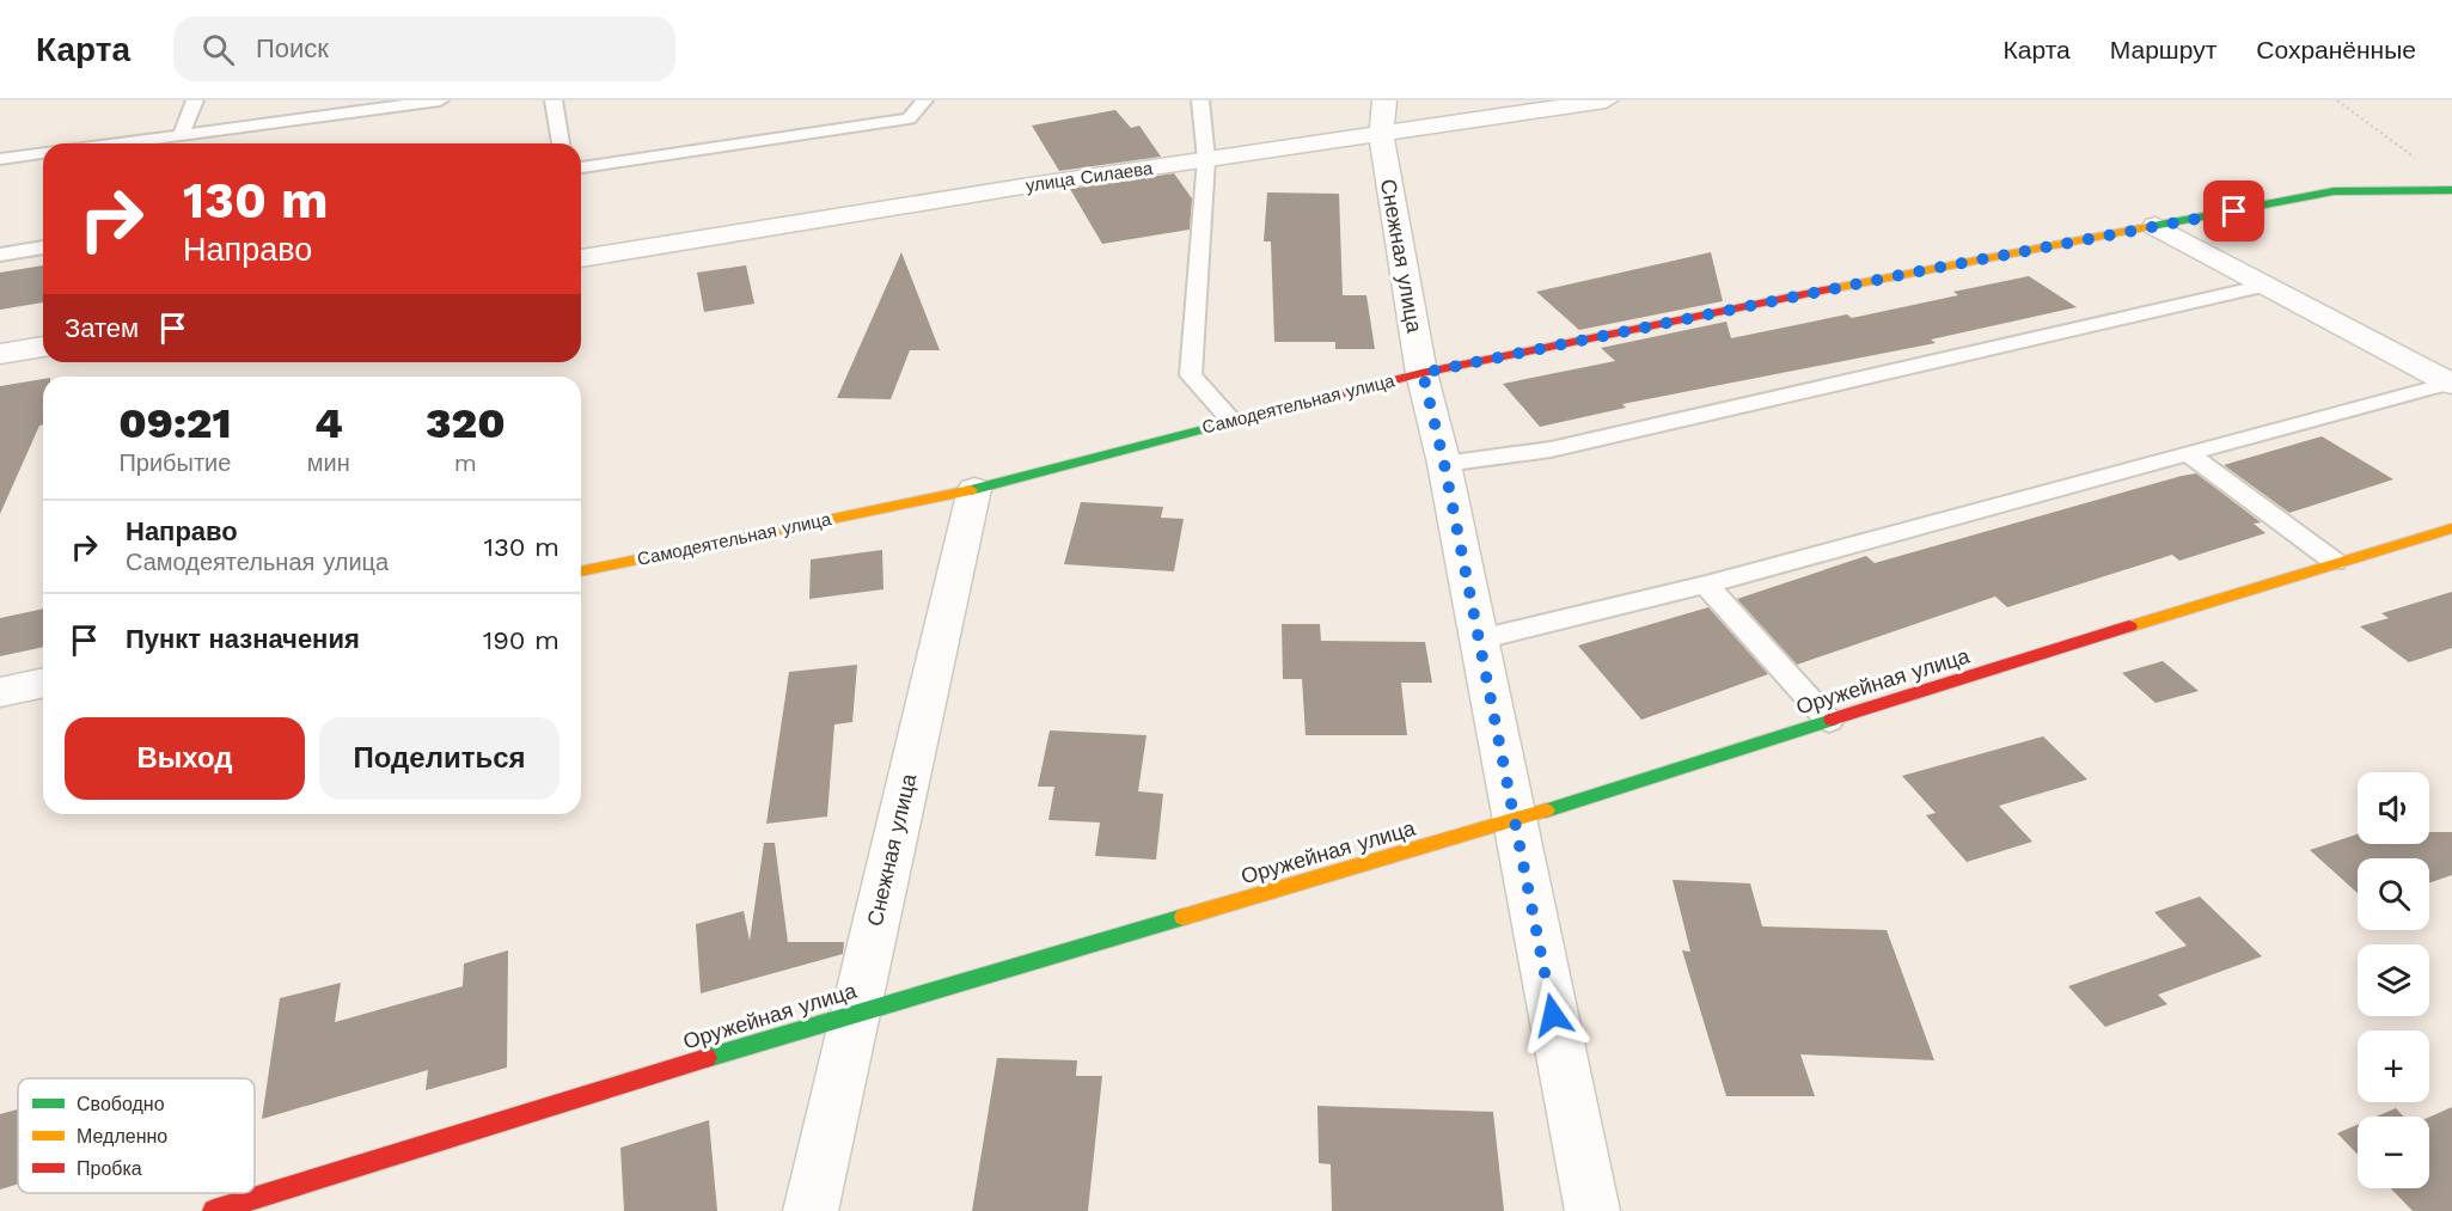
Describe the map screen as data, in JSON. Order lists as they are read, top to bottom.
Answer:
{
  "streets": {
    "street": [
      "улица Силаева",
      "Снежная улица",
      "Самодеятельная улица",
      "Оружейная улица"
    ]
  },
  "crossings": [
    ["улица Силаева", "Снежная улица"],
    ["Снежная улица", "Самодеятельная улица"],
    ["Снежная улица", "Оружейная улица"]
  ],
  "legend": ["Свободно", "Медленно", "Пробка"],
  "page": {
    "header": "Карта",
    "search": "Поиск",
    "nav": ["Карта", "Маршрут", "Сохранённые"],
    "turn": ["130 m", "Направо"],
    "then": "Затем",
    "eta": [
      "09:21",
      "Прибытие",
      "4",
      "мин",
      "320",
      "m"
    ],
    "list": [
      {
        "name": "Направо",
        "note": "Самодеятельная улица",
        "value": "130 m"
      },
      {
        "name": "Пункт назначения",
        "value": "190 m"
      }
    ],
    "buttons": ["Выход", "Поделиться"],
    "map_buttons": ["+", "−"]
  }
}
